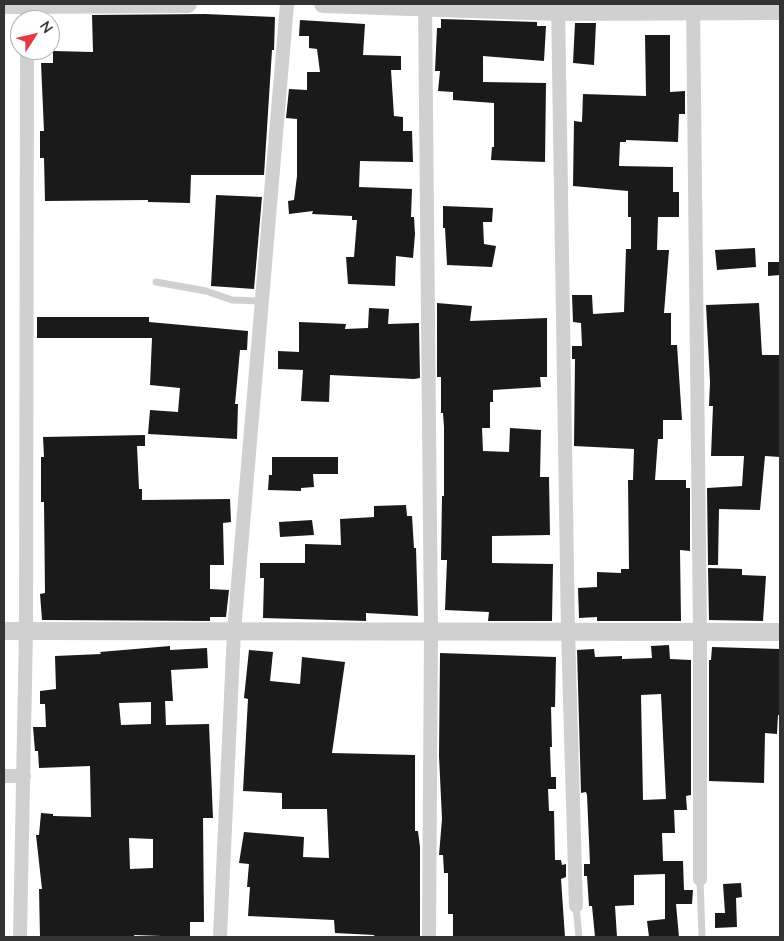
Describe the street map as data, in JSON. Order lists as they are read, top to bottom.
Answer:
{
  "north": "top right"
}
